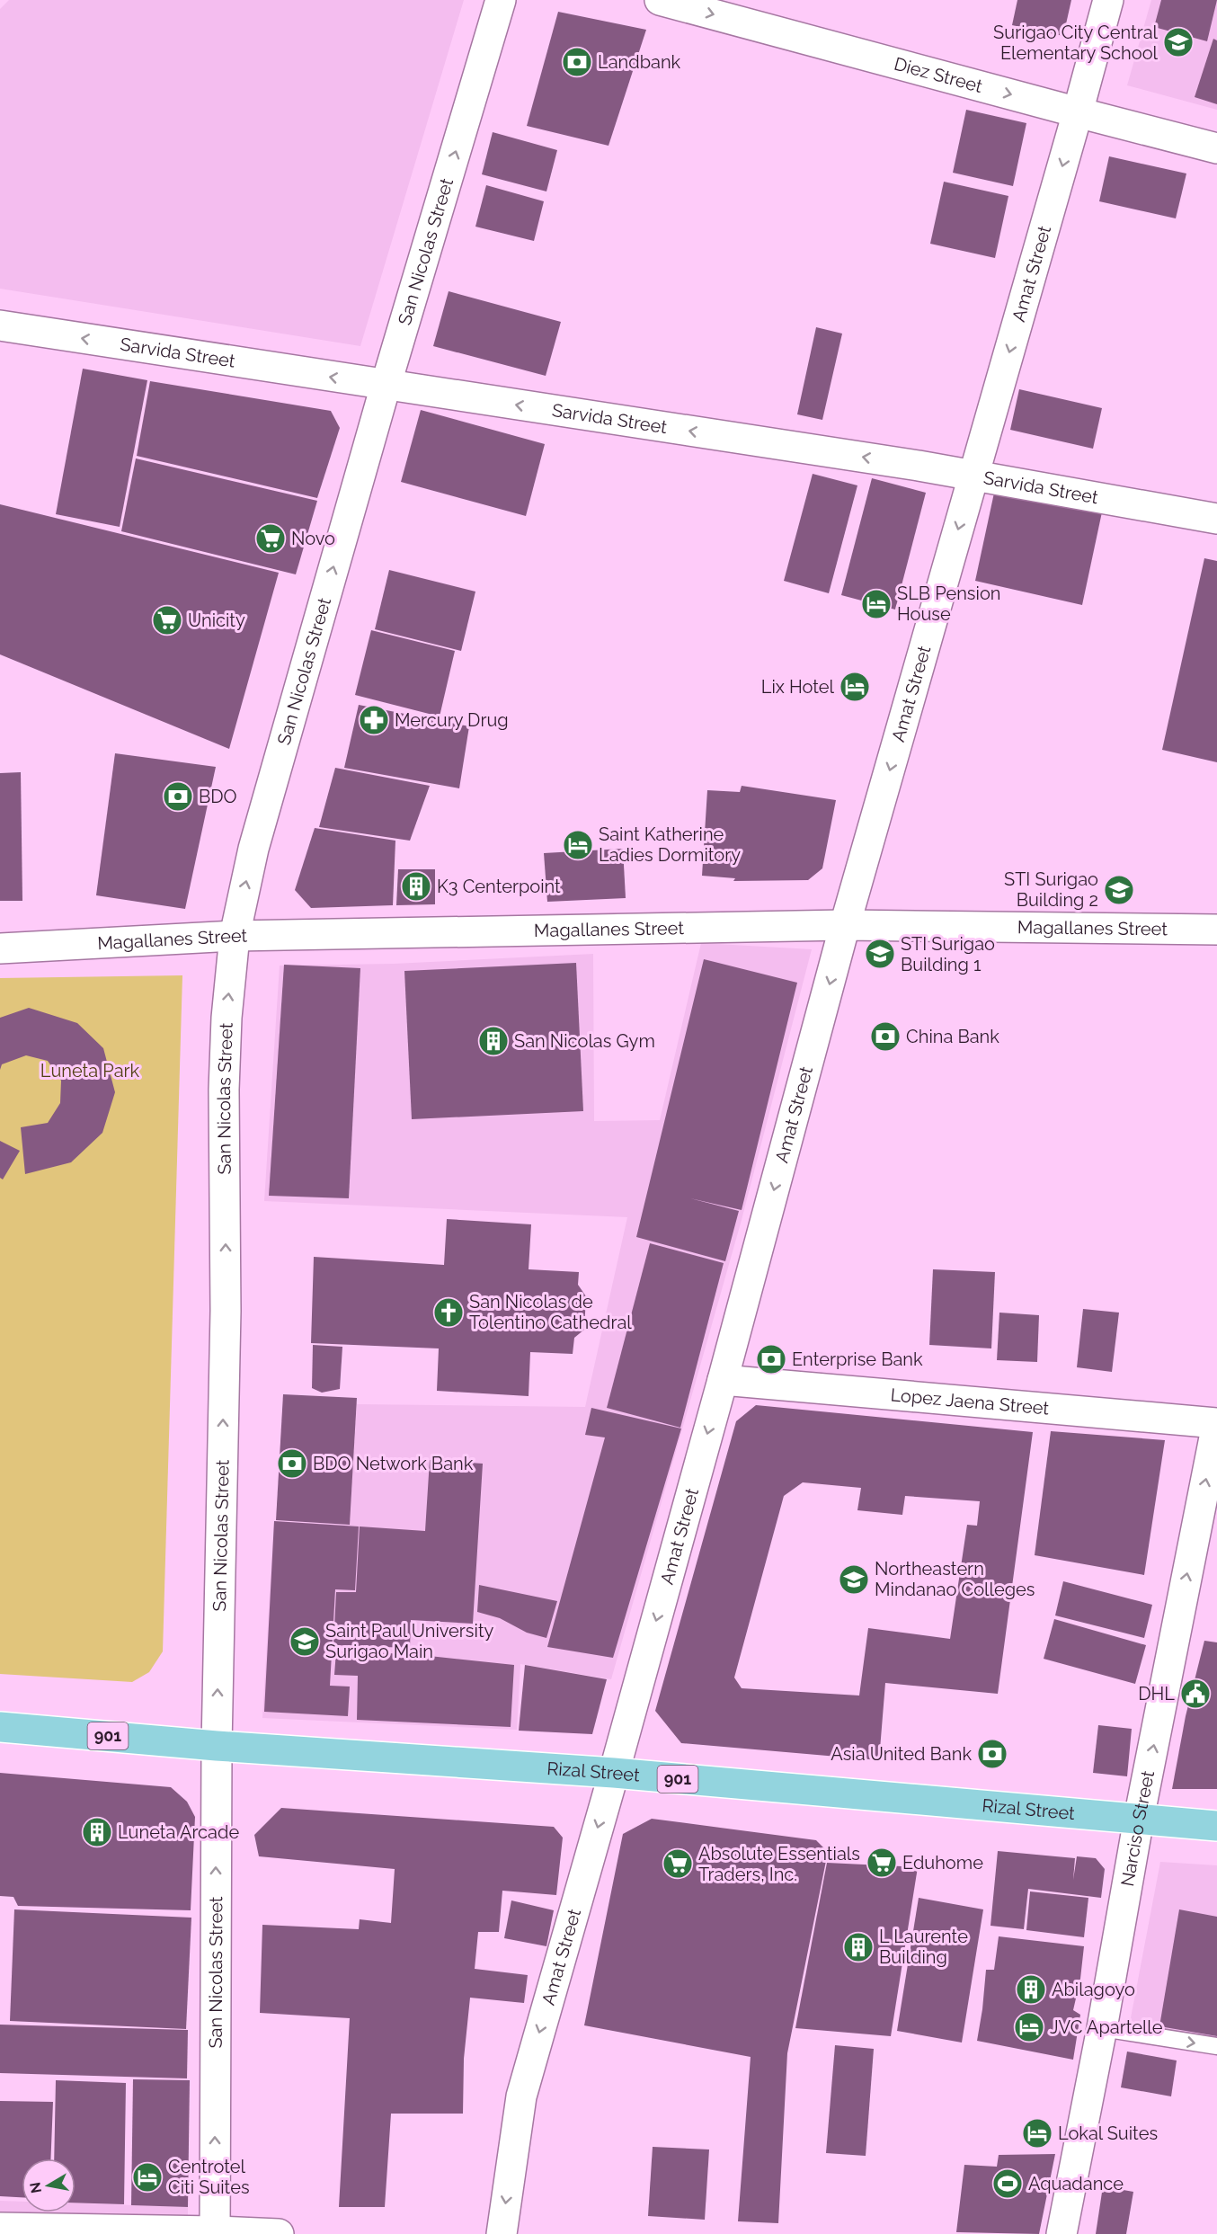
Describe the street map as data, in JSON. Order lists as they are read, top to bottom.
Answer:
{
  "streets": {
    "main road": ["901", "Rizal Street"],
    "street": [
      "Diez Street",
      "San Nicolas Street",
      "Amat Street",
      "Sarvida Street",
      "Magallanes Street",
      "Lopez Jaena Street",
      "Narciso Street"
    ]
  },
  "crossings": [
    ["Diez Street", "Amat Street"],
    ["San Nicolas Street", "Sarvida Street"],
    ["San Nicolas Street", "Magallanes Street"],
    ["San Nicolas Street", "Rizal Street"],
    ["Amat Street", "Sarvida Street"],
    ["Amat Street", "Magallanes Street"],
    ["Amat Street", "Lopez Jaena Street"],
    ["Amat Street", "Rizal Street"],
    ["Lopez Jaena Street", "Narciso Street"],
    ["Rizal Street", "Narciso Street"]
  ],
  "one_way": [
    "Diez Street",
    "San Nicolas Street",
    "Amat Street",
    "Sarvida Street",
    "Narciso Street"
  ],
  "parks": ["Luneta Park"],
  "places": {
    "school or university": [
      "Surigao City Central Elementary School",
      "STI Surigao Building 2",
      "STI Surigao Building 1",
      "Northeastern Mindanao Colleges",
      "Saint Paul University Surigao Main"
    ],
    "bank": [
      "Landbank",
      "BDO",
      "China Bank",
      "Enterprise Bank",
      "BDO Network Bank",
      "Asia United Bank"
    ],
    "supermarket": [
      "Novo",
      "Unicity",
      "Eduhome",
      "Absolute Essentials Traders, Inc."
    ],
    "hotel": [
      "SLB Pension House",
      "Lix Hotel",
      "Saint Katherine Ladies Dormitory",
      "JVC Apartelle",
      "Lokal Suites",
      "Centrotel Citi Suites"
    ],
    "pharmacy": ["Mercury Drug"],
    "building": [
      "K3 Centerpoint",
      "San Nicolas Gym",
      "Luneta Arcade",
      "L Laurente Building",
      "Abilagoyo"
    ],
    "church": ["San Nicolas de Tolentino Cathedral"],
    "public building": ["DHL"],
    "sports": ["Aquadance"]
  },
  "north": "left"
}
